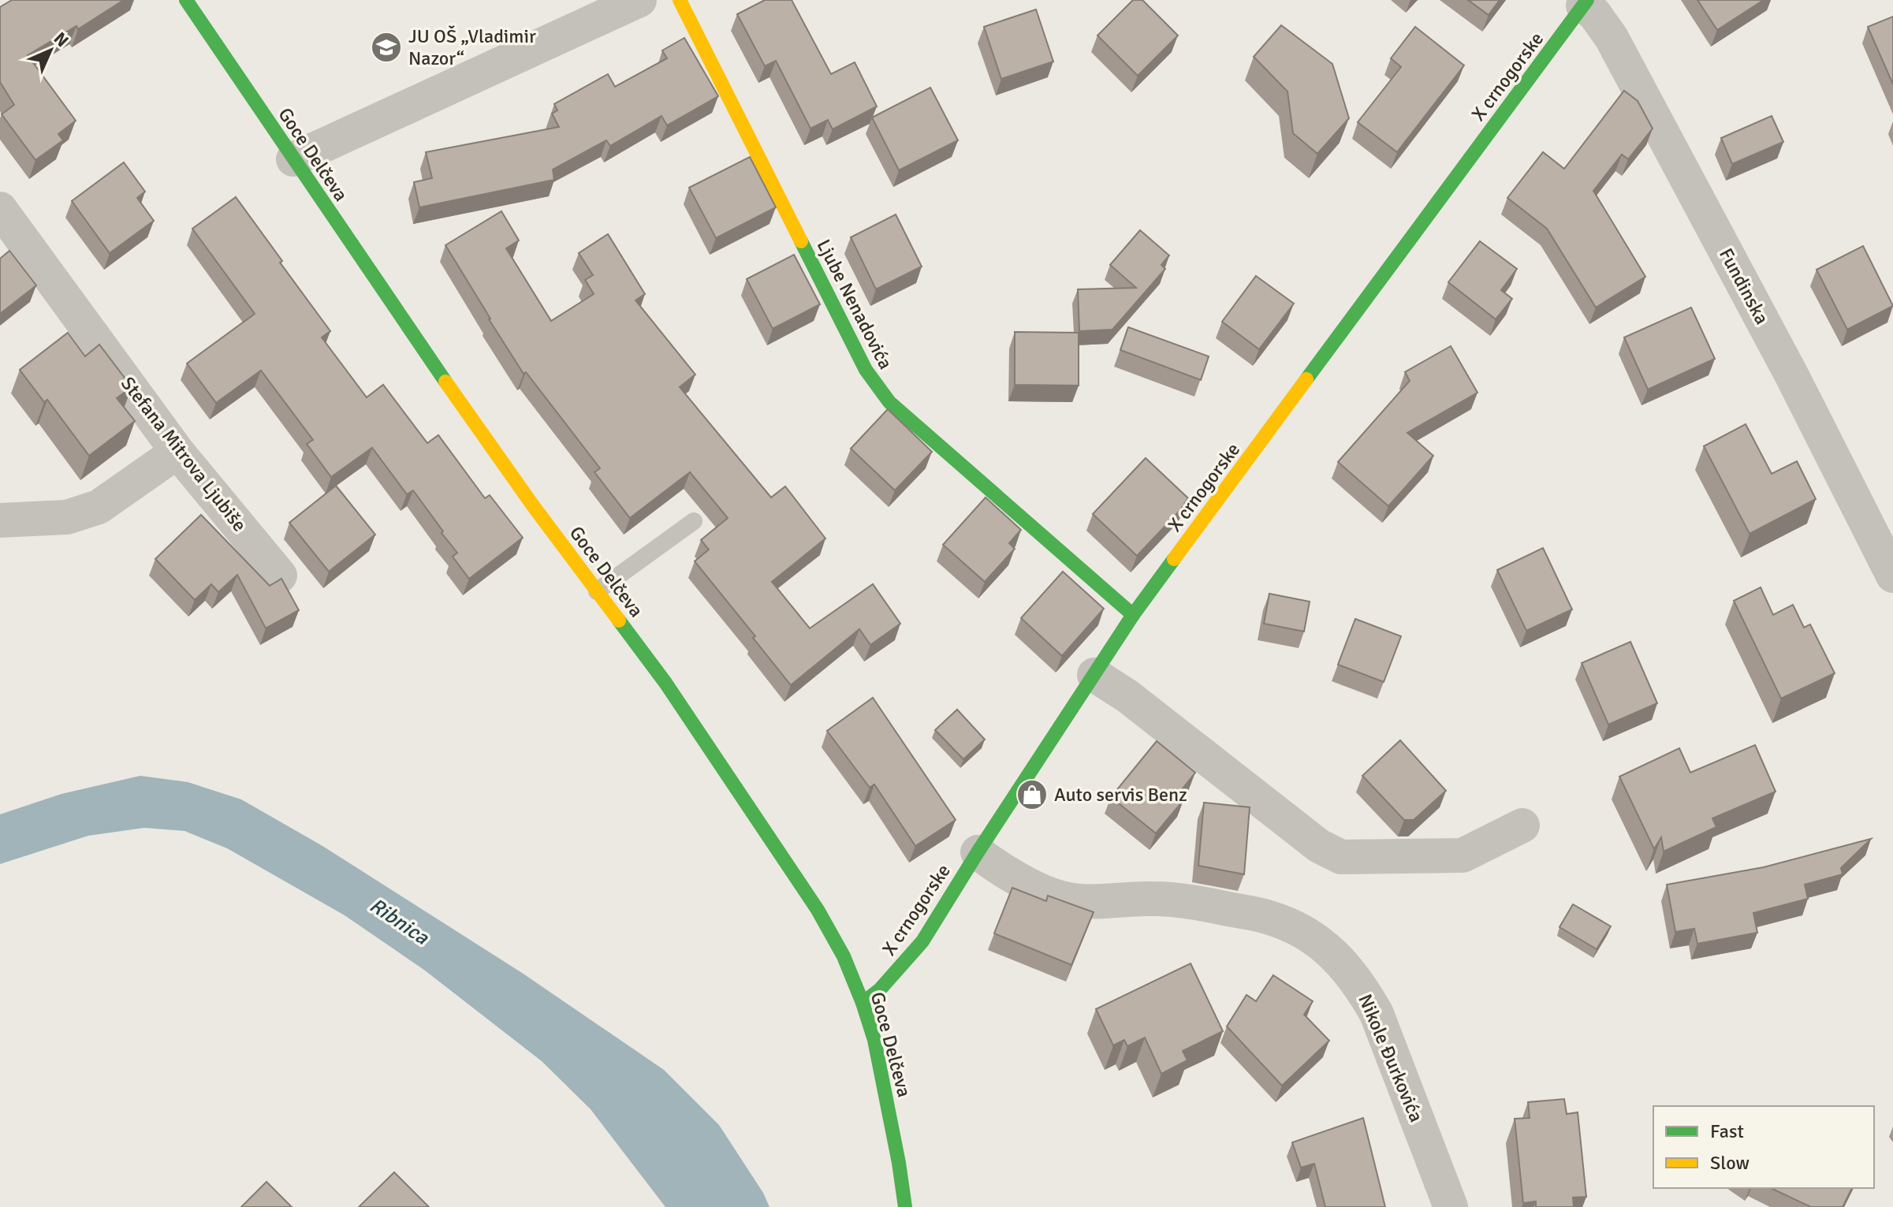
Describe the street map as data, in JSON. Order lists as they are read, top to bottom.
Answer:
{
  "streets": {
    "street": [
      "X crnogorske",
      "Goce Delčeva",
      "Fundinska",
      "Ljube Nenadovića",
      "Stefana Mitrova Ljubiše",
      "Nikole Đurkovića"
    ]
  },
  "crossings": [
    ["X crnogorske", "Goce Delčeva"],
    ["X crnogorske", "Fundinska"],
    ["X crnogorske", "Ljube Nenadovića"],
    ["X crnogorske", "Nikole Đurkovića"]
  ],
  "water": ["Ribnica"],
  "places": {
    "school or university": ["JU OŠ „Vladimir Nazor“"],
    "shop": ["Auto servis Benz"]
  },
  "legend": ["Fast", "Slow"],
  "north": "top right"
}
